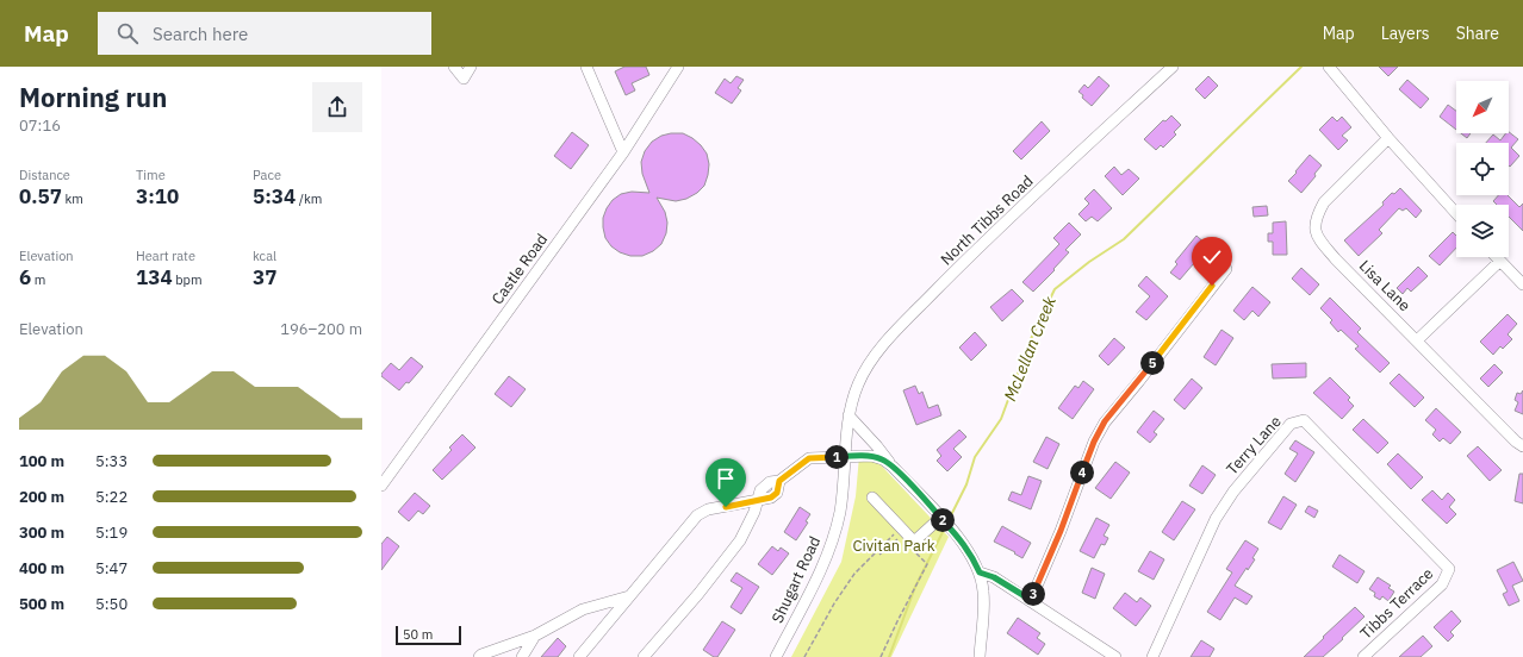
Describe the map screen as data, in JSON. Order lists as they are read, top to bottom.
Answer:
{
  "streets": {
    "street": [
      "North Tibbs Road",
      "Castle Road",
      "Lisa Lane",
      "Terry Lane",
      "Shugart Road",
      "Tibbs Terrace"
    ]
  },
  "crossings": [
    ["North Tibbs Road", "Shugart Road"],
    ["Terry Lane", "Tibbs Terrace"]
  ],
  "water": ["McLellan Creek"],
  "parks": ["Civitan Park"],
  "scale_bar": "50 m",
  "north": "bottom left",
  "page": {
    "header": "Map",
    "search": "Search here",
    "nav": ["Map", "Layers", "Share"],
    "heading": ["Morning run", "07:16"],
    "stats": [
      ["Distance", "0.57 km"],
      ["Time", "3:10"],
      ["Pace", "5:34 /km"],
      ["Elevation", "6 m"],
      ["Heart rate", "134 bpm"],
      ["kcal", "37"]
    ],
    "chart": ["Elevation", "196–200 m"],
    "pins": [
      "5",
      "1",
      "4",
      "2",
      "3"
    ],
    "list": [
      {
        "name": "100 m",
        "note": "5:33"
      },
      {
        "name": "200 m",
        "note": "5:22"
      },
      {
        "name": "300 m",
        "note": "5:19"
      },
      {
        "name": "400 m",
        "note": "5:47"
      },
      {
        "name": "500 m",
        "note": "5:50"
      }
    ],
    "scale": "50 m"
  }
}
